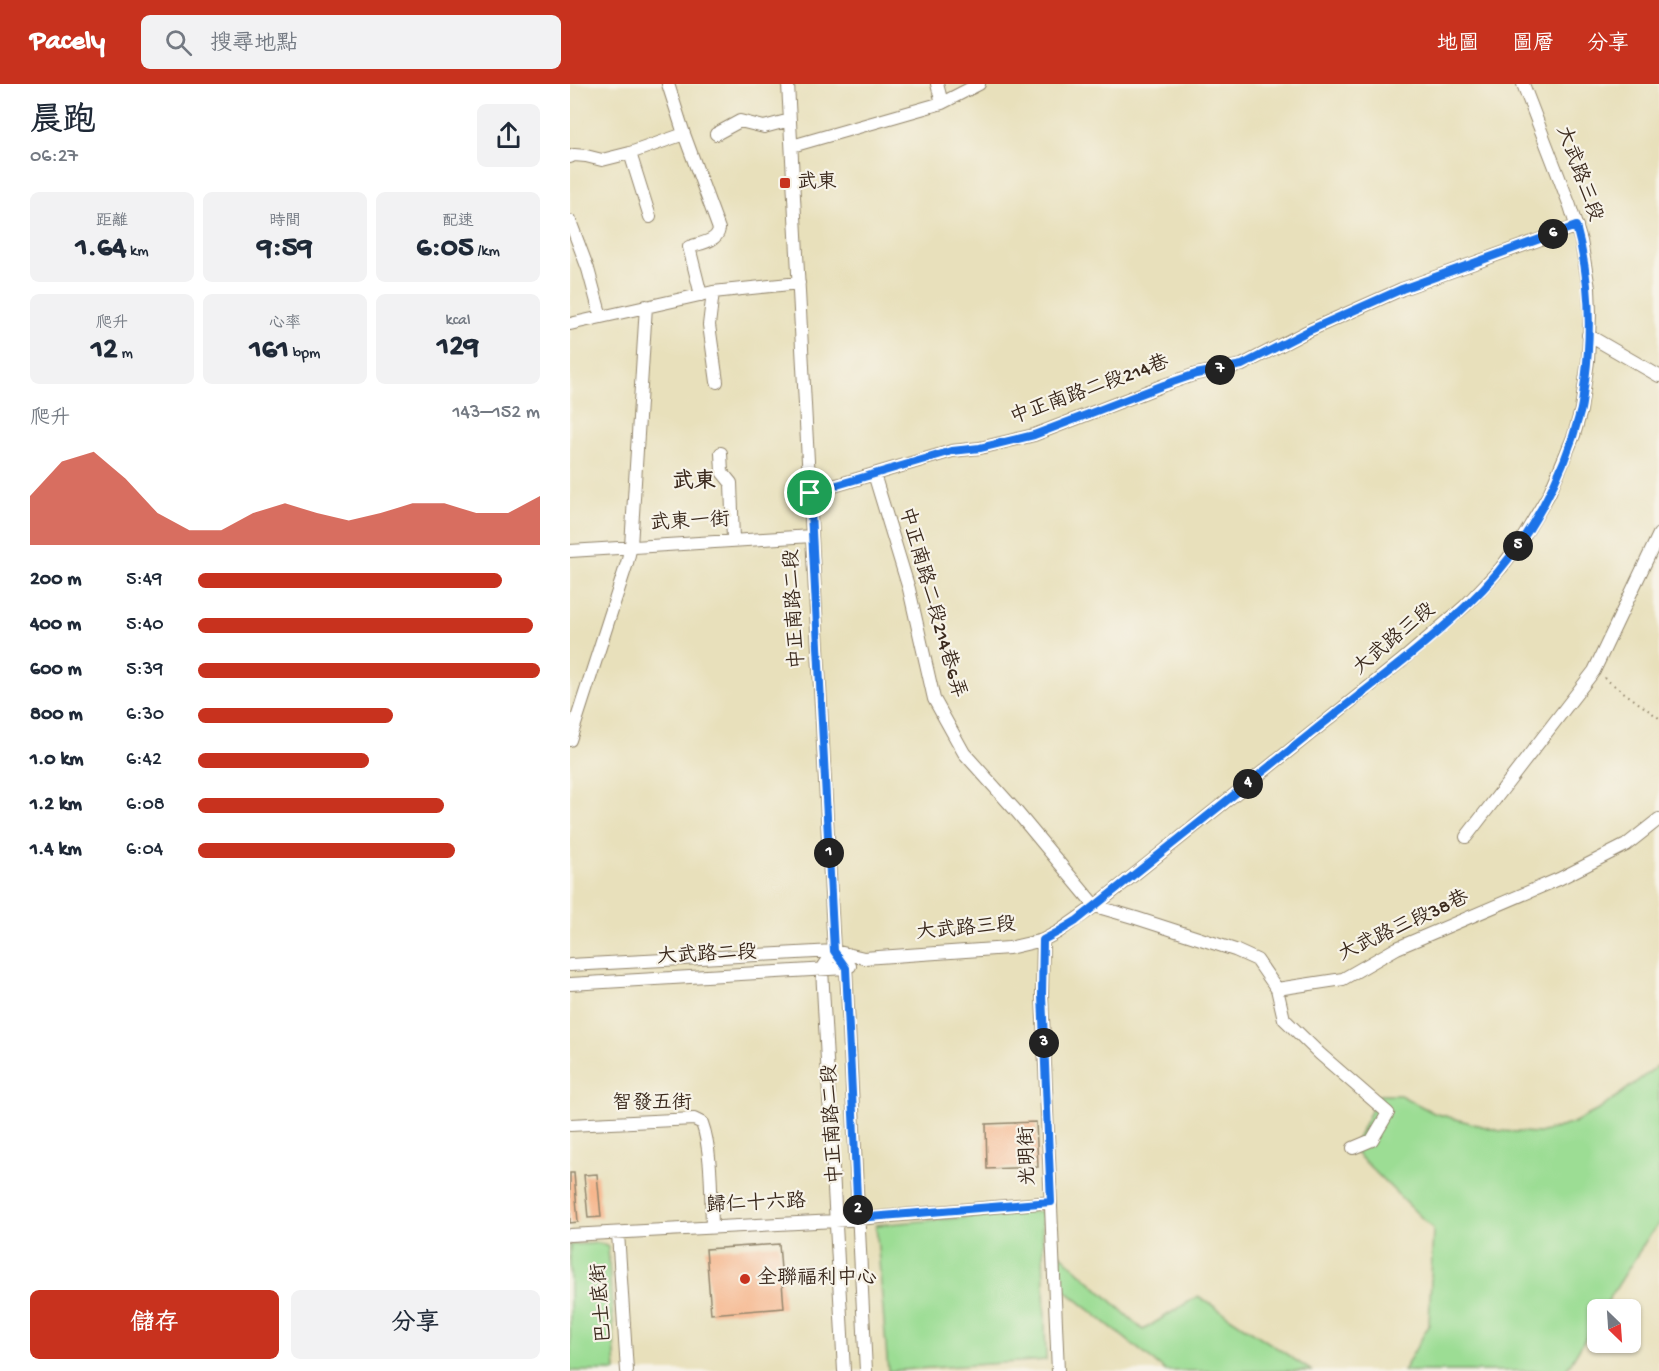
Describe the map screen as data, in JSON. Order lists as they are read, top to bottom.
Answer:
{
  "streets": {
    "street": [
      "大武路三段",
      "中正南路二段214巷",
      "武東一街",
      "中正南路二段214巷6弄",
      "中正南路二段",
      "大武路三段38巷",
      "大武路二段",
      "智發五街",
      "光明街",
      "歸仁十六路",
      "巴士底街"
    ]
  },
  "crossings": [
    ["大武路三段", "中正南路二段214巷"],
    ["大武路三段", "中正南路二段214巷6弄"],
    ["大武路三段", "中正南路二段"],
    ["大武路三段", "大武路二段"],
    ["大武路三段", "光明街"],
    ["中正南路二段214巷", "中正南路二段214巷6弄"],
    ["中正南路二段214巷", "中正南路二段"],
    ["武東一街", "中正南路二段"],
    ["中正南路二段", "大武路二段"],
    ["中正南路二段", "歸仁十六路"],
    ["智發五街", "歸仁十六路"],
    ["光明街", "歸仁十六路"],
    ["歸仁十六路", "巴士底街"]
  ],
  "districts": ["武東"],
  "places": {
    "transit": ["武東"],
    "other": ["全聯福利中心"]
  },
  "north": "bottom right",
  "page": {
    "header": "Pacely",
    "search": "搜尋地點",
    "nav": ["地圖", "圖層", "分享"],
    "heading": ["晨跑", "06:27"],
    "stats": [
      ["距離", "1.64 km"],
      ["時間", "9:59"],
      ["配速", "6:05 /km"],
      ["爬升", "12 m"],
      ["心率", "161 bpm"],
      ["kcal", "129"]
    ],
    "pins": [
      "6",
      "7",
      "5",
      "4",
      "1",
      "3",
      "2"
    ],
    "chart": ["爬升", "143–152 m"],
    "list": [
      {
        "name": "200 m",
        "note": "5:49"
      },
      {
        "name": "400 m",
        "note": "5:40"
      },
      {
        "name": "600 m",
        "note": "5:39"
      },
      {
        "name": "800 m",
        "note": "6:30"
      },
      {
        "name": "1.0 km",
        "note": "6:42"
      },
      {
        "name": "1.2 km",
        "note": "6:08"
      },
      {
        "name": "1.4 km",
        "note": "6:04"
      }
    ],
    "buttons": ["儲存", "分享"]
  }
}
